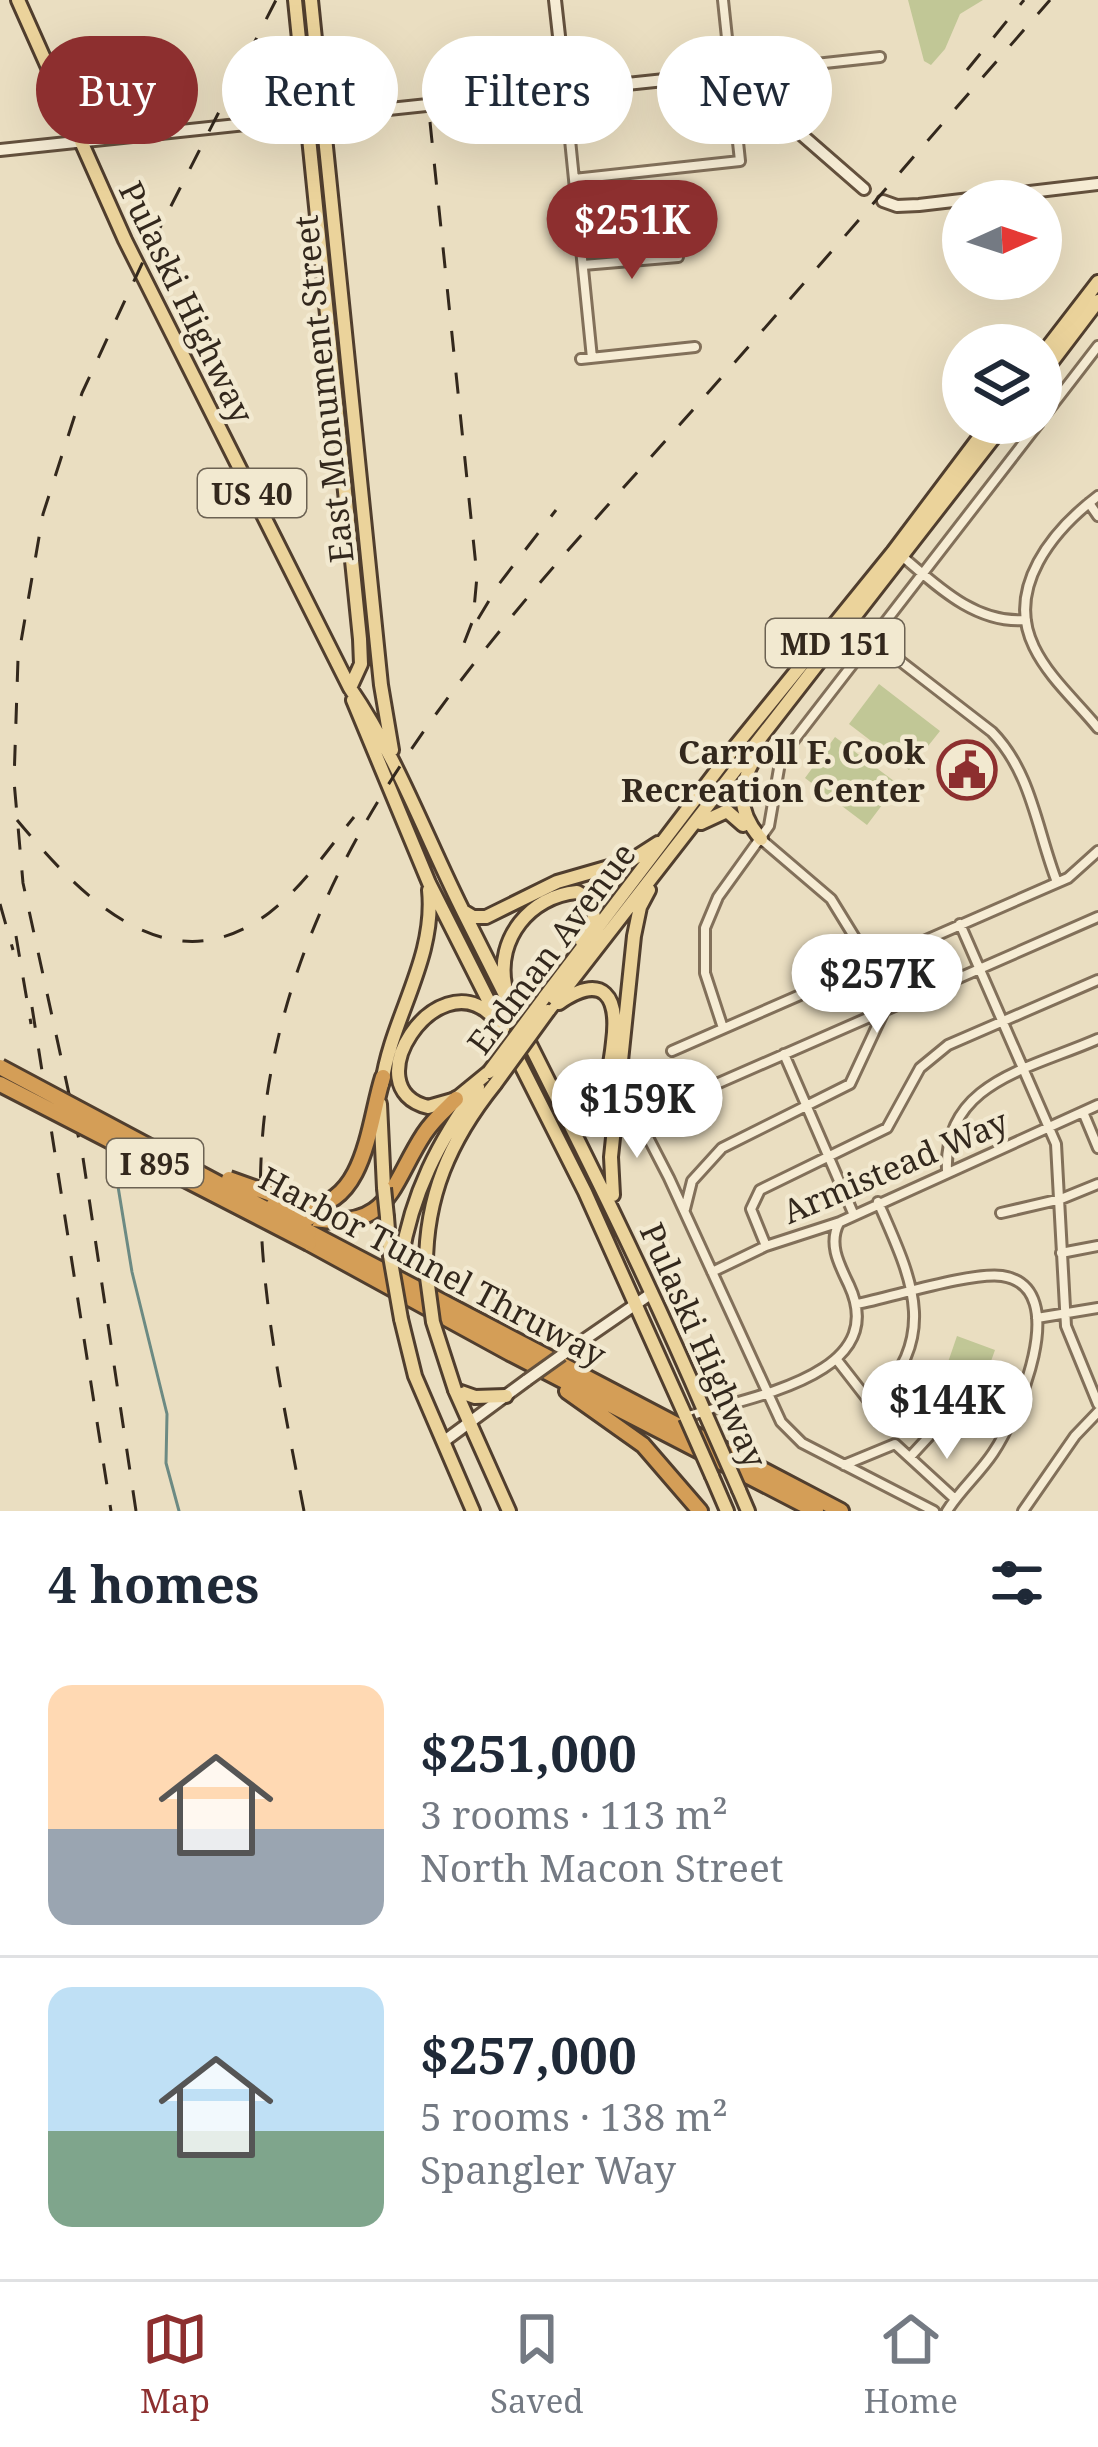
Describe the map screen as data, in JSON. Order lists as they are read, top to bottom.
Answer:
{
  "streets": {
    "highway": ["I 895", "Harbor Tunnel Thruway"],
    "main road": [
      "Pulaski Highway",
      "East Monument Street",
      "US 40",
      "MD 151",
      "Erdman Avenue"
    ],
    "street": ["Armistead Way"]
  },
  "crossings": [
    ["Pulaski Highway", "East Monument Street"]
  ],
  "places": {
    "public building": ["Carroll F. Cook Recreation Center"]
  },
  "north": "right",
  "page": {
    "chip": [
      "Buy",
      "Rent",
      "Filters",
      "New"
    ],
    "price": [
      "$251K",
      "$257K",
      "$159K",
      "$144K"
    ],
    "heading": "4 homes",
    "list": [
      {
        "name": "$251,000",
        "note": "3 rooms · 113 m² · North Macon Street"
      },
      {
        "name": "$257,000",
        "note": "5 rooms · 138 m² · Spangler Way"
      }
    ],
    "tabs": ["Map", "Saved", "Home"]
  }
}
